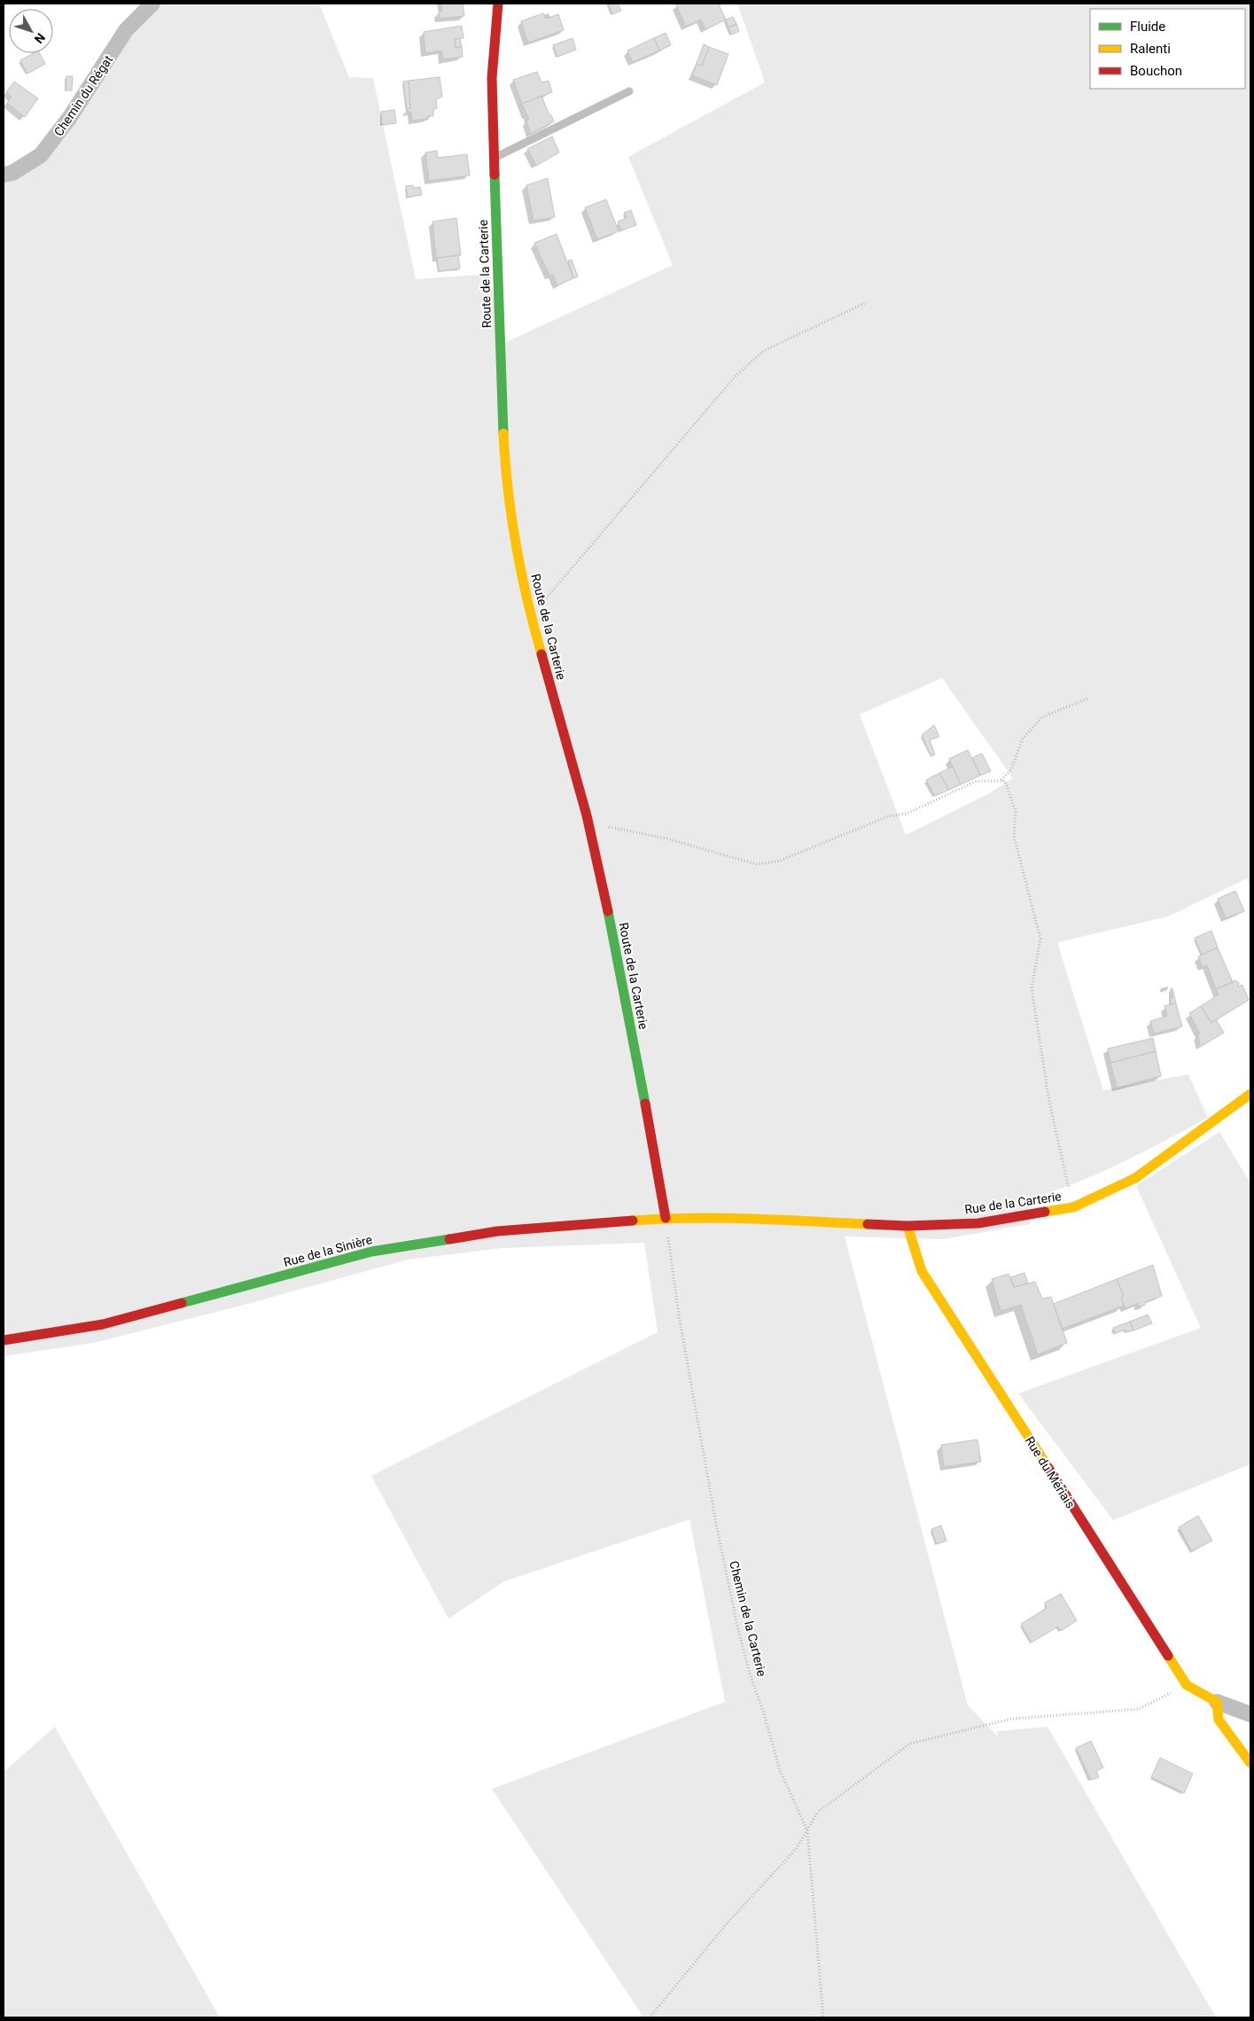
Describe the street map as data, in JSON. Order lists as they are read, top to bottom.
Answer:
{
  "streets": {
    "street": [
      "Chemin du Régat",
      "Route de la Carterie",
      "Rue de la Carterie",
      "Rue de la Sinière",
      "Rue du Mériais"
    ],
    "path": ["Chemin de la Carterie"]
  },
  "crossings": [
    ["Route de la Carterie", "Rue de la Carterie"],
    ["Route de la Carterie", "Rue de la Sinière"],
    ["Route de la Carterie", "Chemin de la Carterie"],
    ["Rue de la Carterie", "Rue de la Sinière"],
    ["Rue de la Carterie", "Rue du Mériais"],
    ["Rue de la Carterie", "Chemin de la Carterie"],
    ["Rue de la Sinière", "Chemin de la Carterie"]
  ],
  "legend": ["Fluide", "Ralenti", "Bouchon"],
  "north": "bottom right"
}
